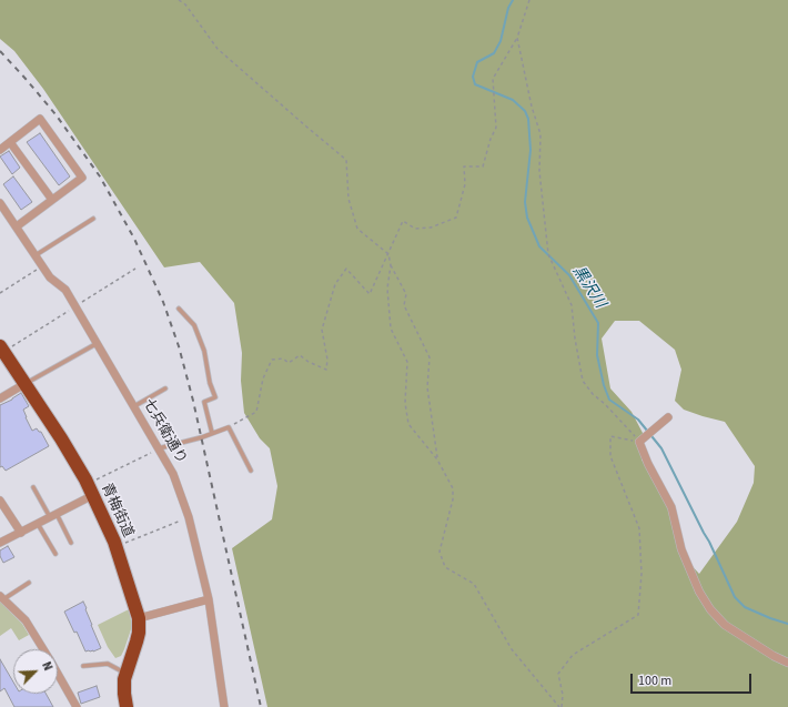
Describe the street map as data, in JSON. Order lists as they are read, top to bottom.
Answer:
{
  "streets": {
    "highway": ["青梅街道"],
    "street": ["七兵衛通り"]
  },
  "water": ["黒沢川"],
  "scale_bar": "100 m",
  "north": "top right"
}
